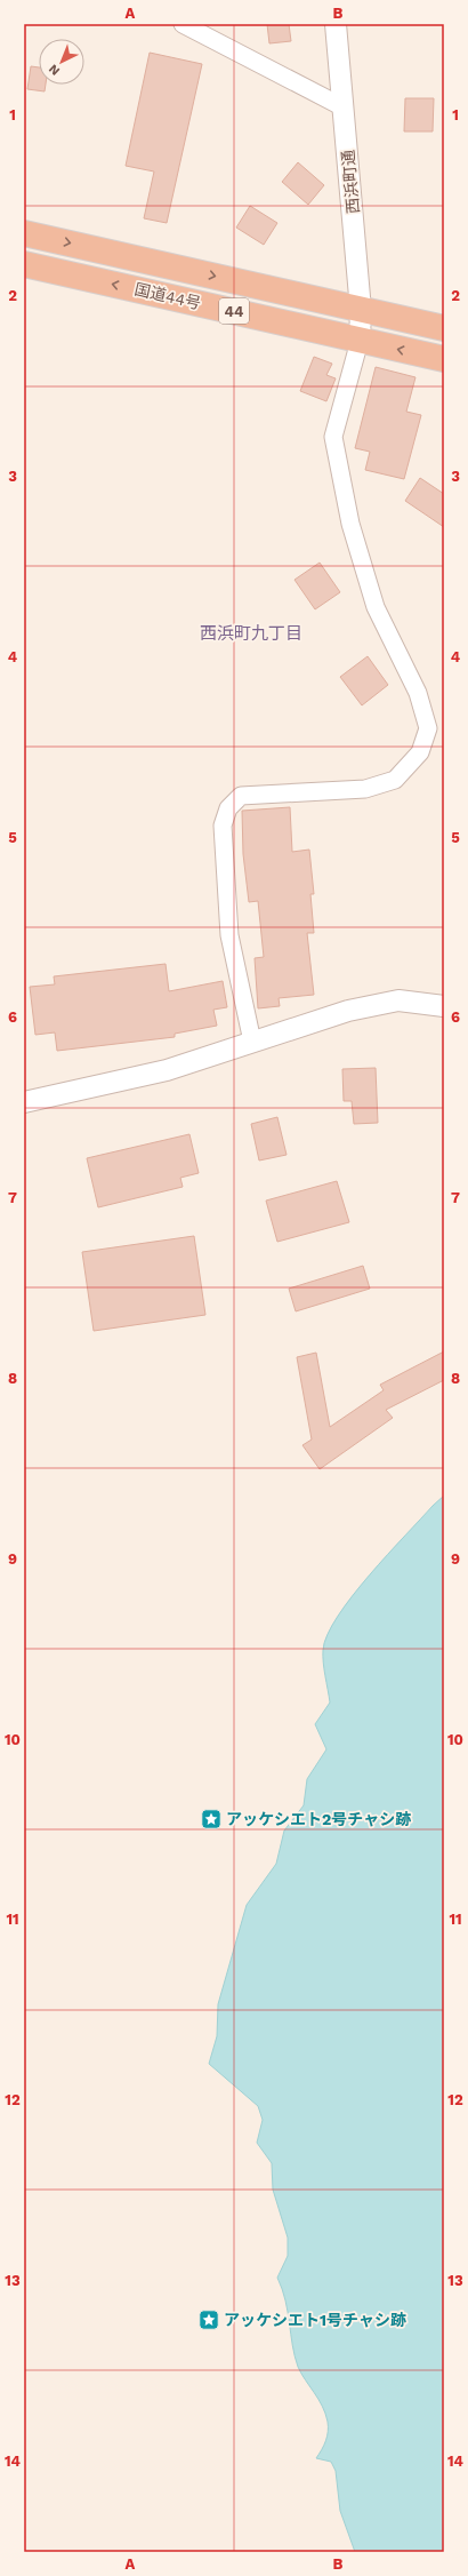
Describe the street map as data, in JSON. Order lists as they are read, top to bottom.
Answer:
{
  "streets": {
    "highway": ["国道44号", "44"],
    "street": ["西浜町通"]
  },
  "crossings": [
    ["西浜町通", "国道44号"]
  ],
  "districts": ["西浜町九丁目"],
  "places": {
    "place": ["アッケシエト2号チャシ跡", "アッケシエト1号チャシ跡"]
  },
  "north": "bottom left",
  "grid": {
    "columns": ["A", "B"],
    "rows": [
      "1",
      "2",
      "3",
      "4",
      "5",
      "6",
      "7",
      "8",
      "9",
      "10",
      "11",
      "12",
      "13",
      "14"
    ]
  }
}
